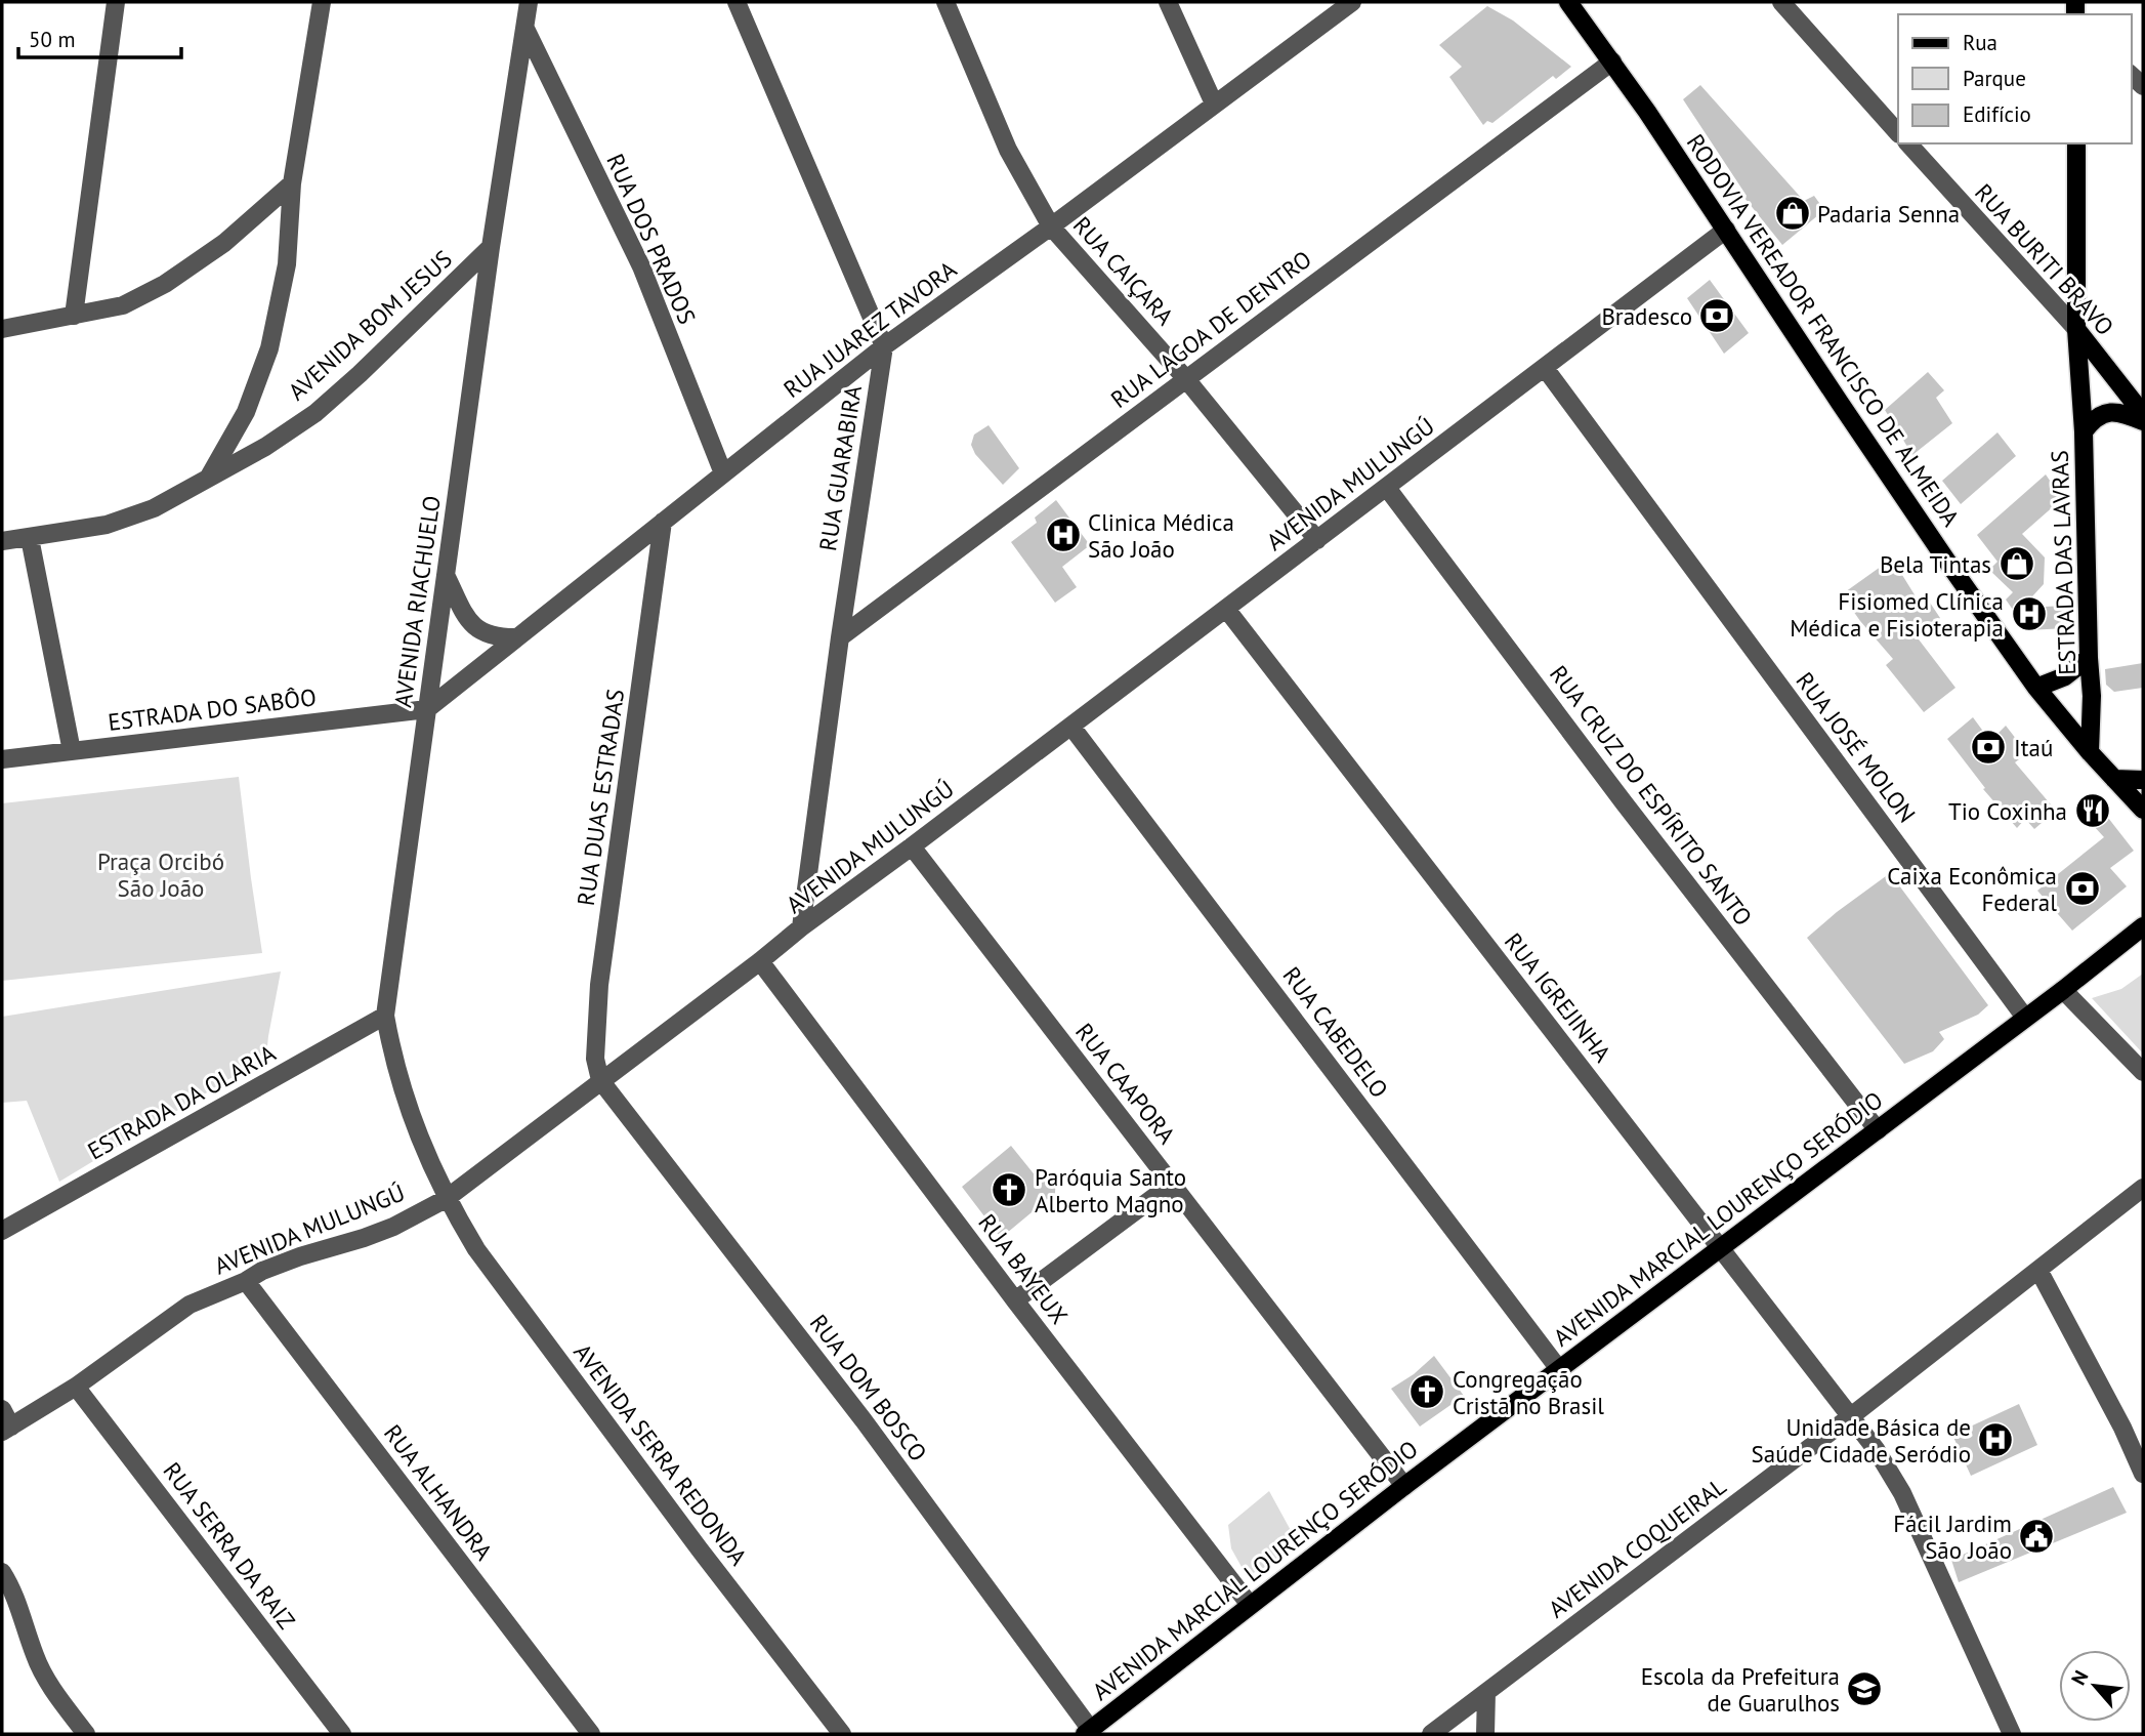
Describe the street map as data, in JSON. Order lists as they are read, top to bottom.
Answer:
{
  "streets": {
    "main road": [
      "RUA BURITI BRAVO",
      "RODOVIA VEREADOR FRANCISCO DE ALMEIDA",
      "ESTRADA DAS LAVRAS",
      "AVENIDA MARCIAL LOURENÇO SERÓDIO"
    ],
    "street": [
      "RUA DOS PRADOS",
      "RUA CAIÇARA",
      "AVENIDA BOM JESUS",
      "RUA JUAREZ TAVORA",
      "RUA LAGOA DE DENTRO",
      "RUA GUARABIRA",
      "AVENIDA MULUNGÚ",
      "AVENIDA RIACHUELO",
      "ESTRADA DO SABÔO",
      "RUA JOSÉ MOLON",
      "RUA CRUZ DO ESPÍRITO SANTO",
      "RUA DUAS ESTRADAS",
      "RUA IGREJINHA",
      "RUA CABEDELO",
      "RUA CAAPORA",
      "ESTRADA DA OLARIA",
      "RUA BAYEUX",
      "RUA DOM BOSCO",
      "AVENIDA SERRA REDONDA",
      "RUA ALHANDRA",
      "RUA SERRA DA RAIZ",
      "AVENIDA COQUEIRAL"
    ]
  },
  "crossings": [
    ["RUA DOS PRADOS", "RUA JUAREZ TAVORA"],
    ["RUA DOS PRADOS", "AVENIDA RIACHUELO"],
    ["RUA BURITI BRAVO", "ESTRADA DAS LAVRAS"],
    ["RUA CAIÇARA", "RUA JUAREZ TAVORA"],
    ["RUA CAIÇARA", "RUA LAGOA DE DENTRO"],
    ["RUA CAIÇARA", "AVENIDA MULUNGÚ"],
    ["AVENIDA BOM JESUS", "AVENIDA RIACHUELO"],
    ["RUA JUAREZ TAVORA", "RUA GUARABIRA"],
    ["RUA JUAREZ TAVORA", "AVENIDA RIACHUELO"],
    ["RUA JUAREZ TAVORA", "ESTRADA DO SABÔO"],
    ["RUA JUAREZ TAVORA", "RUA DUAS ESTRADAS"],
    ["RUA LAGOA DE DENTRO", "RODOVIA VEREADOR FRANCISCO DE ALMEIDA"],
    ["RUA LAGOA DE DENTRO", "RUA GUARABIRA"],
    ["RODOVIA VEREADOR FRANCISCO DE ALMEIDA", "AVENIDA MULUNGÚ"],
    ["RODOVIA VEREADOR FRANCISCO DE ALMEIDA", "ESTRADA DAS LAVRAS"],
    ["RUA GUARABIRA", "AVENIDA MULUNGÚ"],
    ["AVENIDA MULUNGÚ", "AVENIDA RIACHUELO"],
    ["AVENIDA MULUNGÚ", "RUA JOSÉ MOLON"],
    ["AVENIDA MULUNGÚ", "RUA CRUZ DO ESPÍRITO SANTO"],
    ["AVENIDA MULUNGÚ", "RUA DUAS ESTRADAS"],
    ["AVENIDA MULUNGÚ", "RUA IGREJINHA"],
    ["AVENIDA MULUNGÚ", "RUA CABEDELO"],
    ["AVENIDA MULUNGÚ", "RUA CAAPORA"],
    ["AVENIDA MULUNGÚ", "RUA BAYEUX"],
    ["AVENIDA MULUNGÚ", "RUA DOM BOSCO"],
    ["AVENIDA MULUNGÚ", "AVENIDA SERRA REDONDA"],
    ["AVENIDA MULUNGÚ", "RUA ALHANDRA"],
    ["AVENIDA MULUNGÚ", "RUA SERRA DA RAIZ"],
    ["AVENIDA RIACHUELO", "ESTRADA DO SABÔO"],
    ["AVENIDA RIACHUELO", "ESTRADA DA OLARIA"],
    ["AVENIDA RIACHUELO", "AVENIDA SERRA REDONDA"],
    ["RUA JOSÉ MOLON", "AVENIDA MARCIAL LOURENÇO SERÓDIO"],
    ["RUA CRUZ DO ESPÍRITO SANTO", "AVENIDA MARCIAL LOURENÇO SERÓDIO"],
    ["RUA DUAS ESTRADAS", "RUA DOM BOSCO"],
    ["RUA IGREJINHA", "AVENIDA MARCIAL LOURENÇO SERÓDIO"],
    ["RUA IGREJINHA", "AVENIDA COQUEIRAL"],
    ["RUA CABEDELO", "AVENIDA MARCIAL LOURENÇO SERÓDIO"],
    ["RUA CAAPORA", "AVENIDA MARCIAL LOURENÇO SERÓDIO"],
    ["AVENIDA MARCIAL LOURENÇO SERÓDIO", "RUA BAYEUX"],
    ["AVENIDA MARCIAL LOURENÇO SERÓDIO", "RUA DOM BOSCO"]
  ],
  "parks": ["Praça Orcibó São João"],
  "places": {
    "shop": ["Padaria Senna", "Bela Tintas"],
    "bank": ["Bradesco", "Itaú", "Caixa Econômica Federal"],
    "hospital": ["Clinica Médica São João", "Fisiomed Clínica Médica e Fisioterapia", "Unidade Básica de Saúde Cidade Seródio"],
    "restaurant": ["Tio Coxinha"],
    "church": ["Paróquia Santo Alberto Magno", "Congregação Cristã no Brasil"],
    "public building": ["Fácil Jardim São João"],
    "school or university": ["Escola da Prefeitura de Guarulhos"]
  },
  "legend": ["Rua", "Parque", "Edifício"],
  "scale_bar": "50 m",
  "north": "top left"
}
